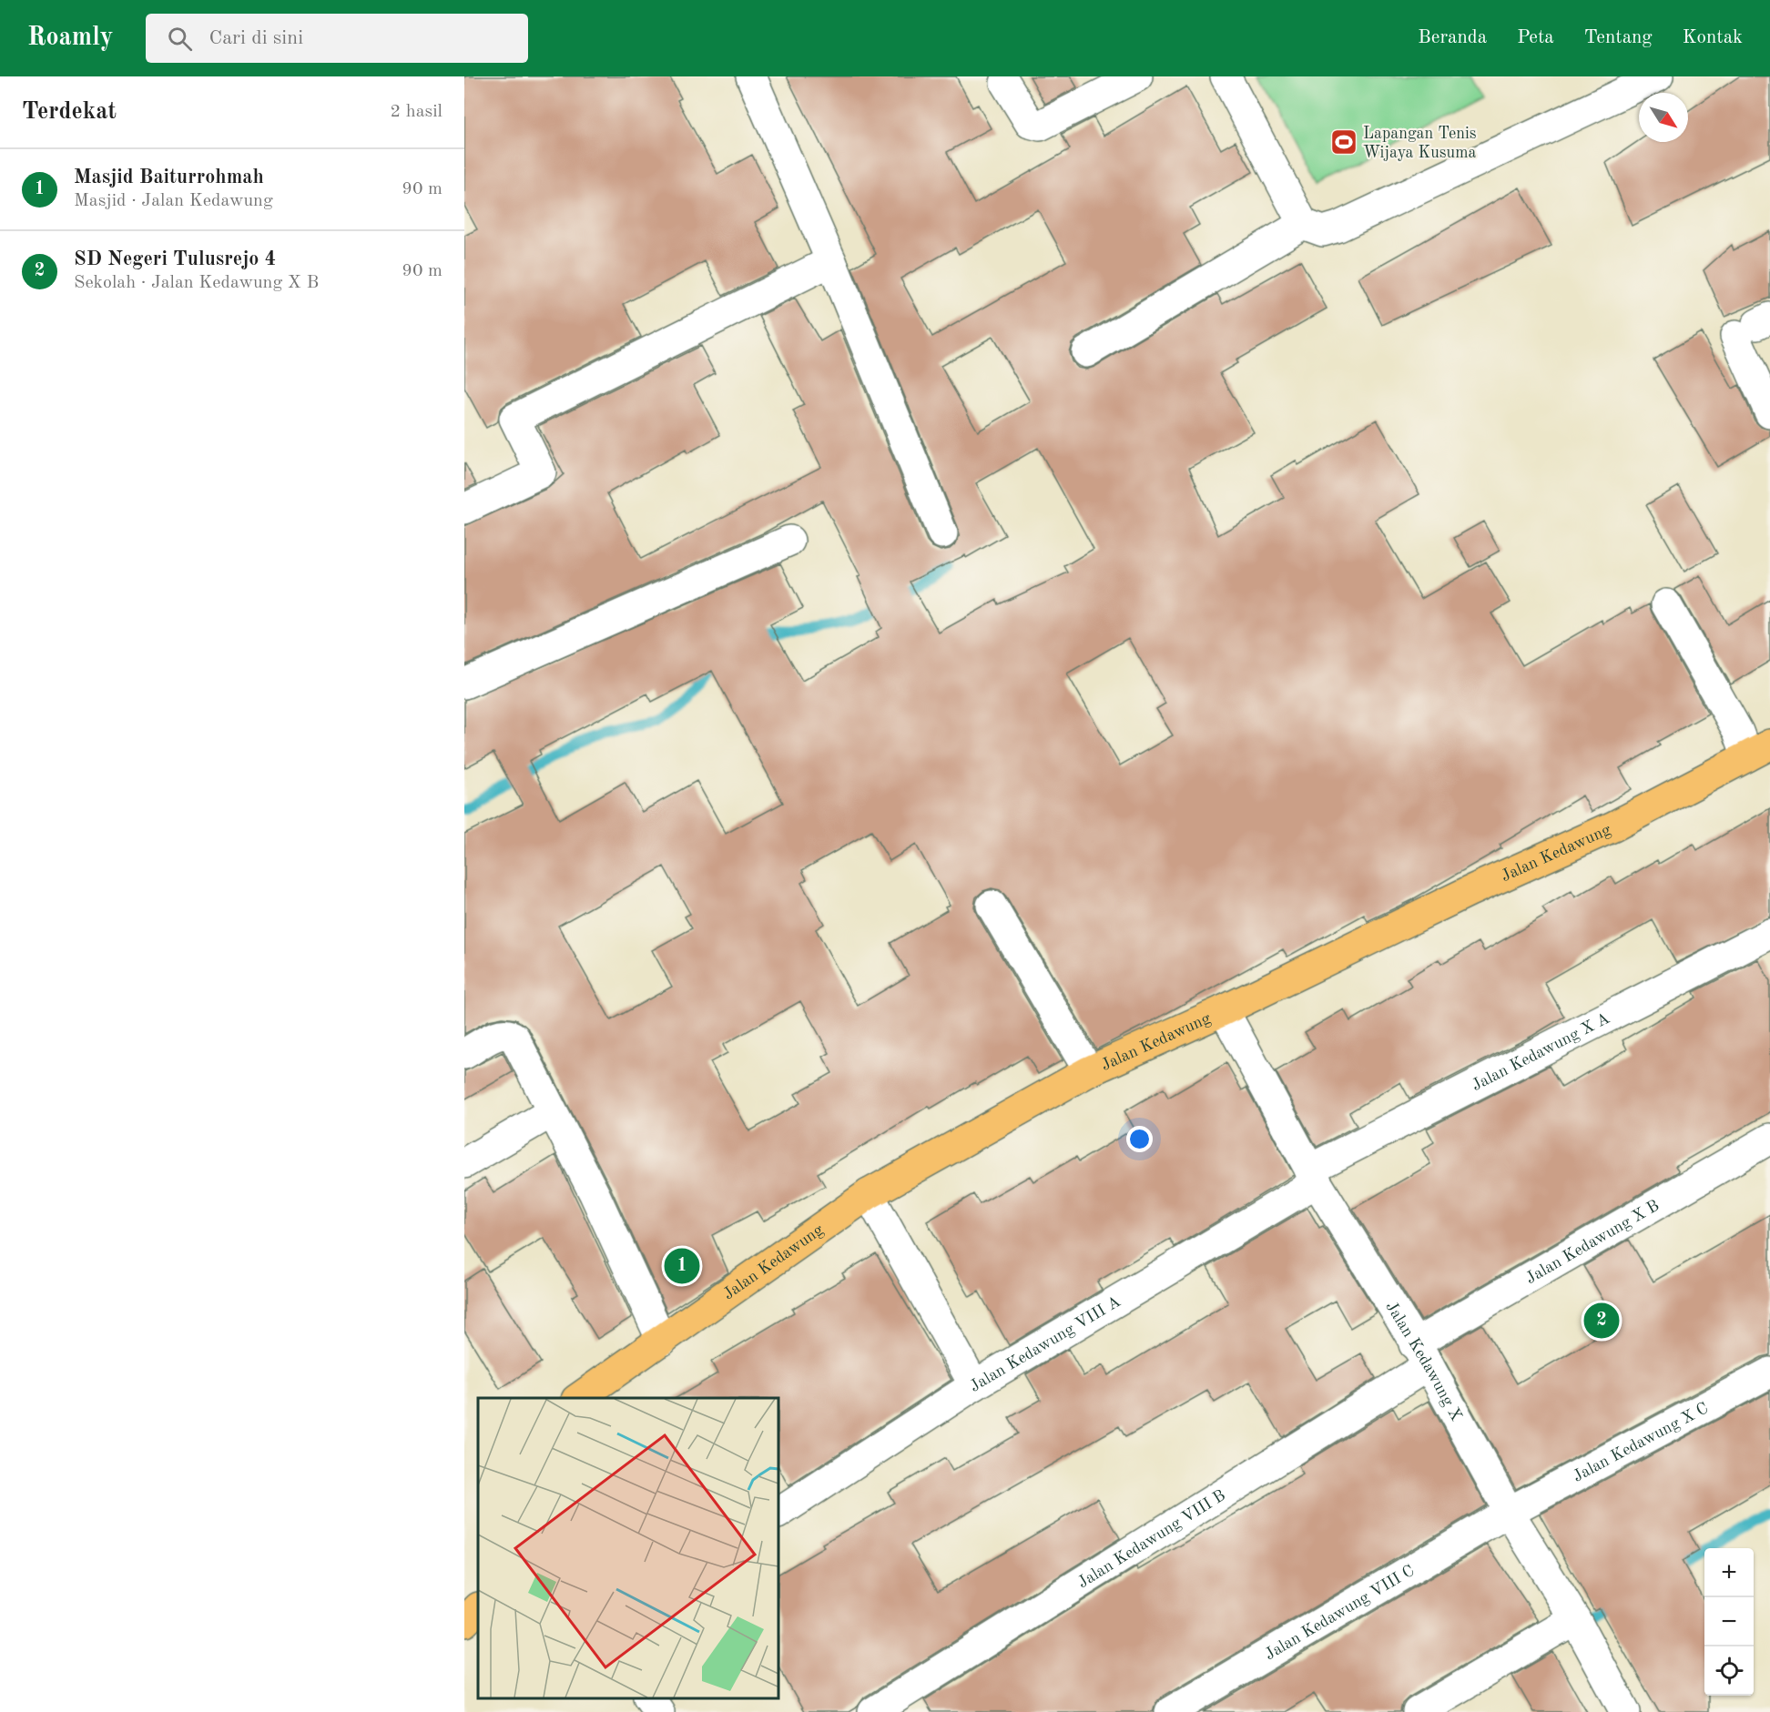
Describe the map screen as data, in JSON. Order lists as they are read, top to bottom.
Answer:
{
  "streets": {
    "main road": ["Jalan Kedawung"],
    "street": [
      "Jalan Kedawung X A",
      "Jalan Kedawung X B",
      "Jalan Kedawung VIII A",
      "Jalan Kedawung X",
      "Jalan Kedawung X C",
      "Jalan Kedawung VIII B",
      "Jalan Kedawung VIII C"
    ]
  },
  "crossings": [
    ["Jalan Kedawung", "Jalan Kedawung X"],
    ["Jalan Kedawung X A", "Jalan Kedawung VIII A"],
    ["Jalan Kedawung X A", "Jalan Kedawung X"],
    ["Jalan Kedawung X B", "Jalan Kedawung X"],
    ["Jalan Kedawung X B", "Jalan Kedawung VIII B"],
    ["Jalan Kedawung VIII A", "Jalan Kedawung X"],
    ["Jalan Kedawung X", "Jalan Kedawung X C"],
    ["Jalan Kedawung X", "Jalan Kedawung VIII B"],
    ["Jalan Kedawung X", "Jalan Kedawung VIII C"],
    ["Jalan Kedawung X C", "Jalan Kedawung VIII C"]
  ],
  "places": {
    "sports": ["Lapangan Tenis Wijaya Kusuma"]
  },
  "north": "bottom right",
  "page": {
    "header": "Roamly",
    "search": "Cari di sini",
    "nav": [
      "Beranda",
      "Peta",
      "Tentang",
      "Kontak"
    ],
    "heading": ["Terdekat", "2 hasil"],
    "list": [
      {
        "mark": "1",
        "name": "Masjid Baiturrohmah",
        "note": "Masjid · Jalan Kedawung",
        "value": "90 m"
      },
      {
        "mark": "2",
        "name": "SD Negeri Tulusrejo 4",
        "note": "Sekolah · Jalan Kedawung X B",
        "value": "90 m"
      }
    ],
    "pins": ["1", "2"],
    "map_buttons": ["+", "−"]
  }
}
